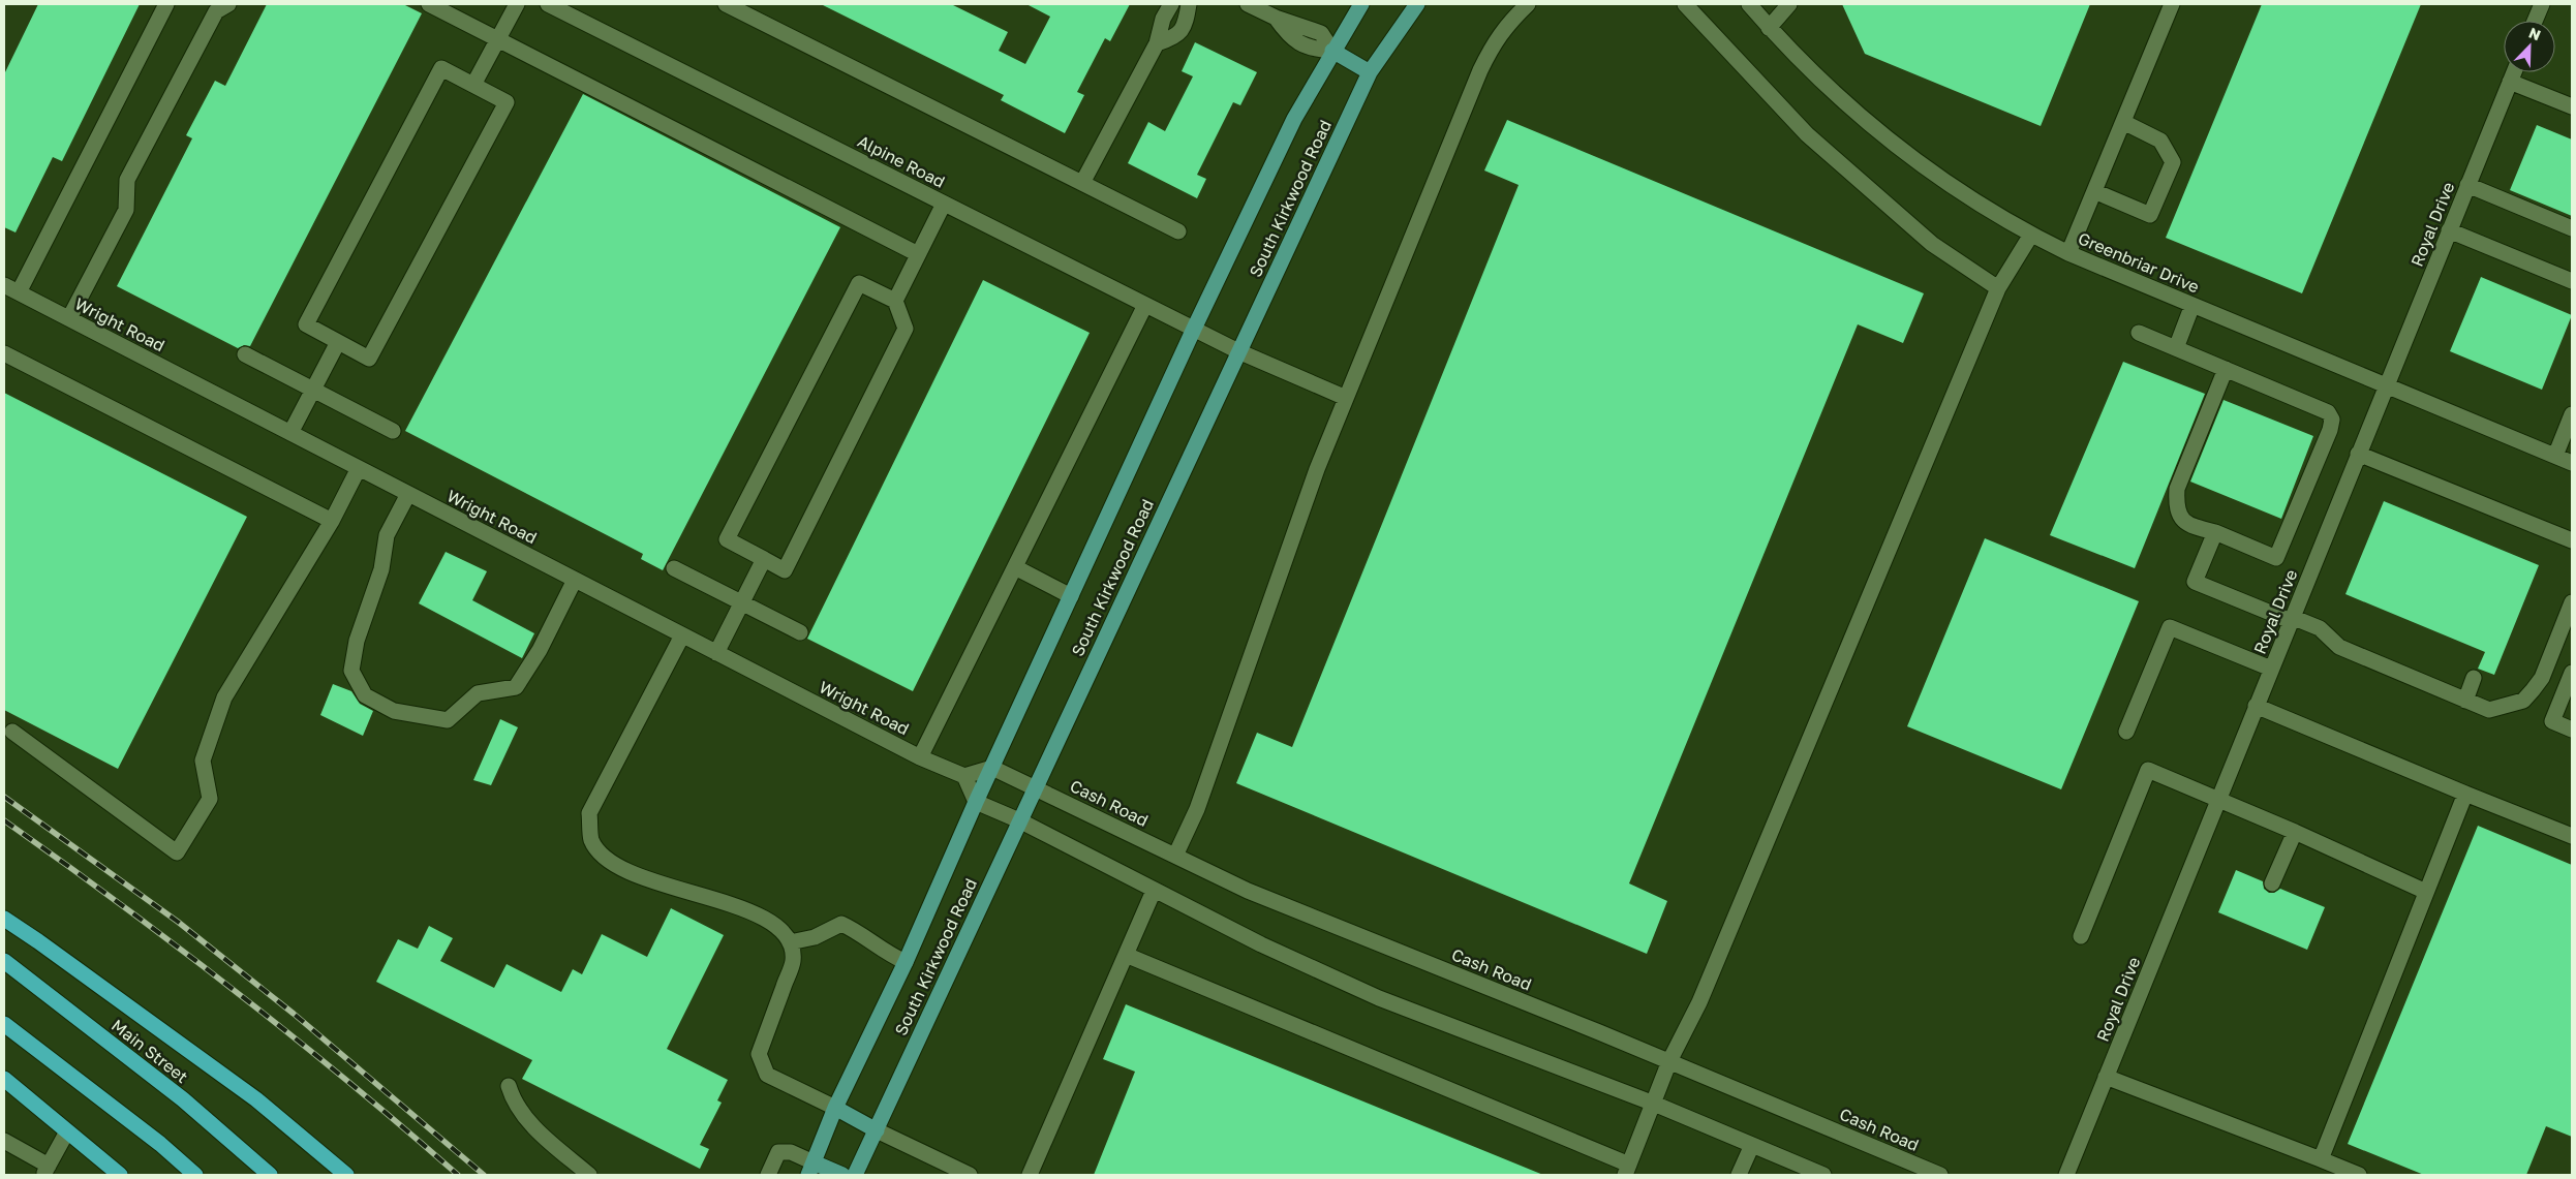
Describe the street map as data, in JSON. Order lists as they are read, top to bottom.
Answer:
{
  "streets": {
    "highway": ["Main Street"],
    "main road": ["South Kirkwood Road"],
    "street": [
      "Alpine Road",
      "Royal Drive",
      "Greenbriar Drive",
      "Wright Road",
      "Cash Road"
    ]
  },
  "crossings": [
    ["Alpine Road", "South Kirkwood Road"],
    ["South Kirkwood Road", "Cash Road"],
    ["Royal Drive", "Greenbriar Drive"]
  ],
  "north": "top right"
}
